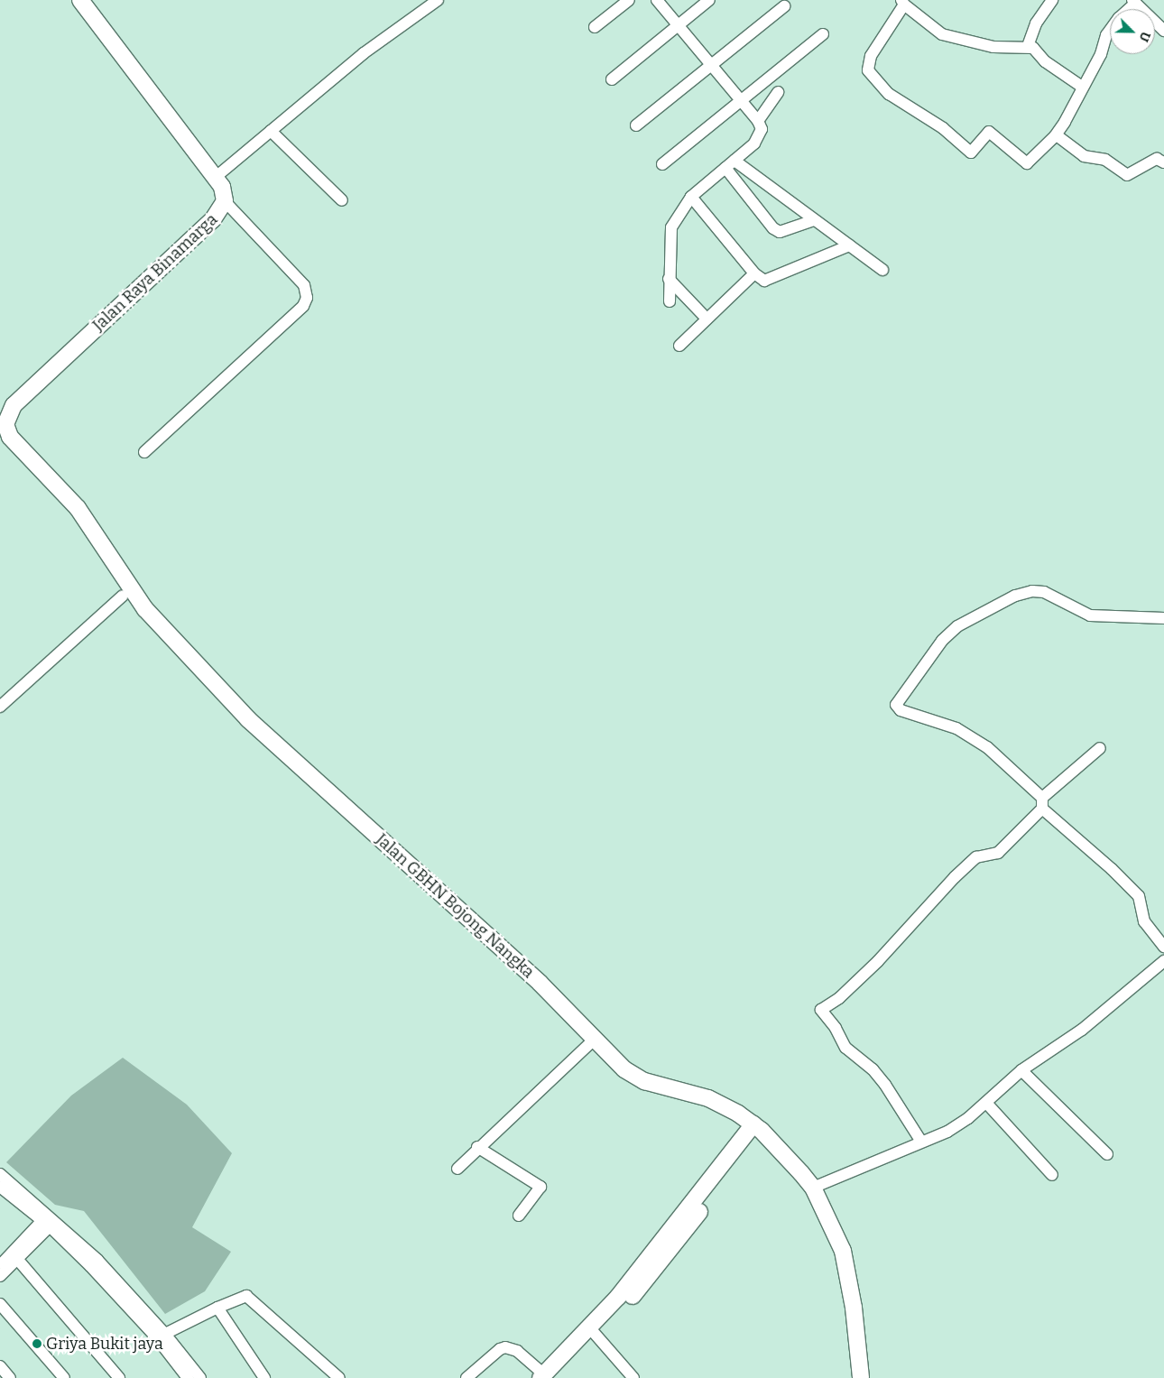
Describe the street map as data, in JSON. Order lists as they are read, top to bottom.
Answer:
{
  "streets": {
    "street": ["Jalan Raya Binamarga", "Jalan GBHN Bojong Nangka"]
  },
  "crossings": [
    ["Jalan Raya Binamarga", "Jalan GBHN Bojong Nangka"]
  ],
  "places": ["Griya Bukit jaya"],
  "north": "bottom right"
}
